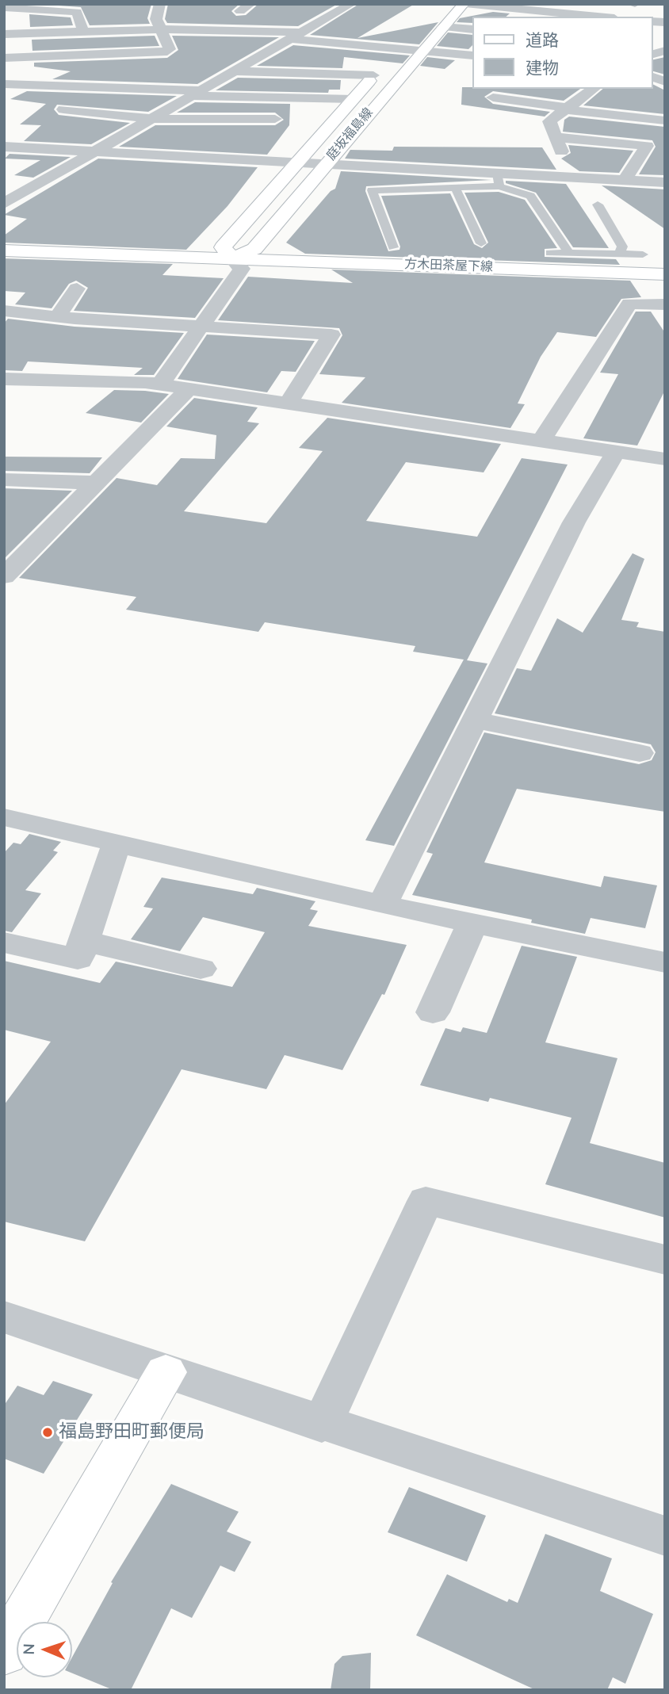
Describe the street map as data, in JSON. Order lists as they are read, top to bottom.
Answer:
{
  "streets": {
    "main road": ["庭坂福島線", "方木田茶屋下線"]
  },
  "crossings": [
    ["庭坂福島線", "方木田茶屋下線"]
  ],
  "places": ["福島野田町郵便局"],
  "legend": ["道路", "建物"],
  "north": "left"
}
